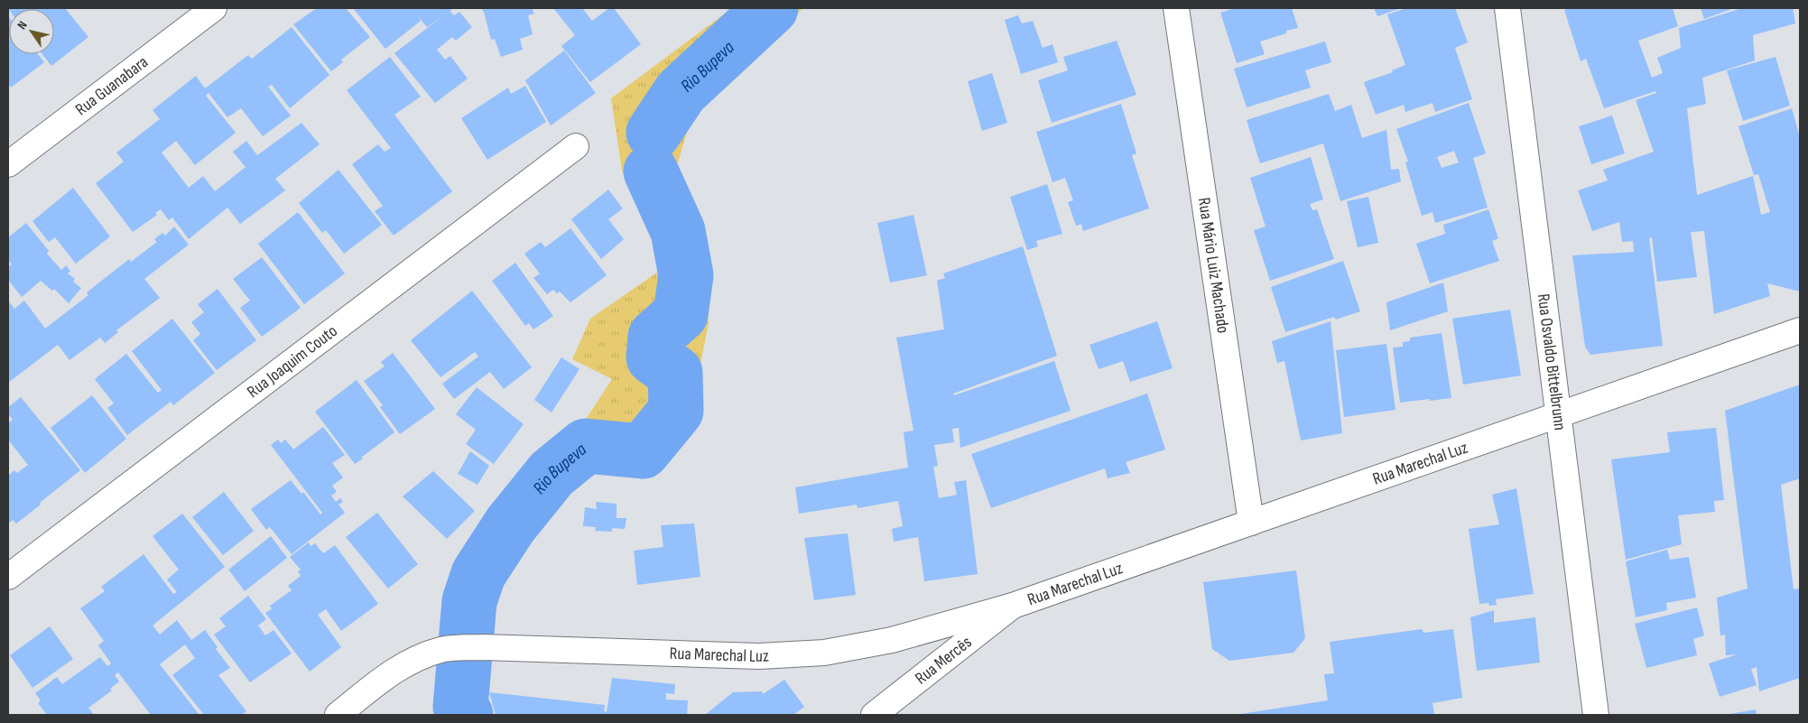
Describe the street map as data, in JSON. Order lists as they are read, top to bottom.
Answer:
{
  "streets": {
    "street": [
      "Rua Guanabara",
      "Rua Mário Luiz Machado",
      "Rua Osvaldo Bittelbrunn",
      "Rua Joaquim Couto",
      "Rua Marechal Luz",
      "Rua Mercês"
    ]
  },
  "crossings": [
    ["Rua Mário Luiz Machado", "Rua Marechal Luz"],
    ["Rua Osvaldo Bittelbrunn", "Rua Marechal Luz"],
    ["Rua Marechal Luz", "Rua Mercês"]
  ],
  "water": ["Rio Bupeva"],
  "north": "top left"
}
